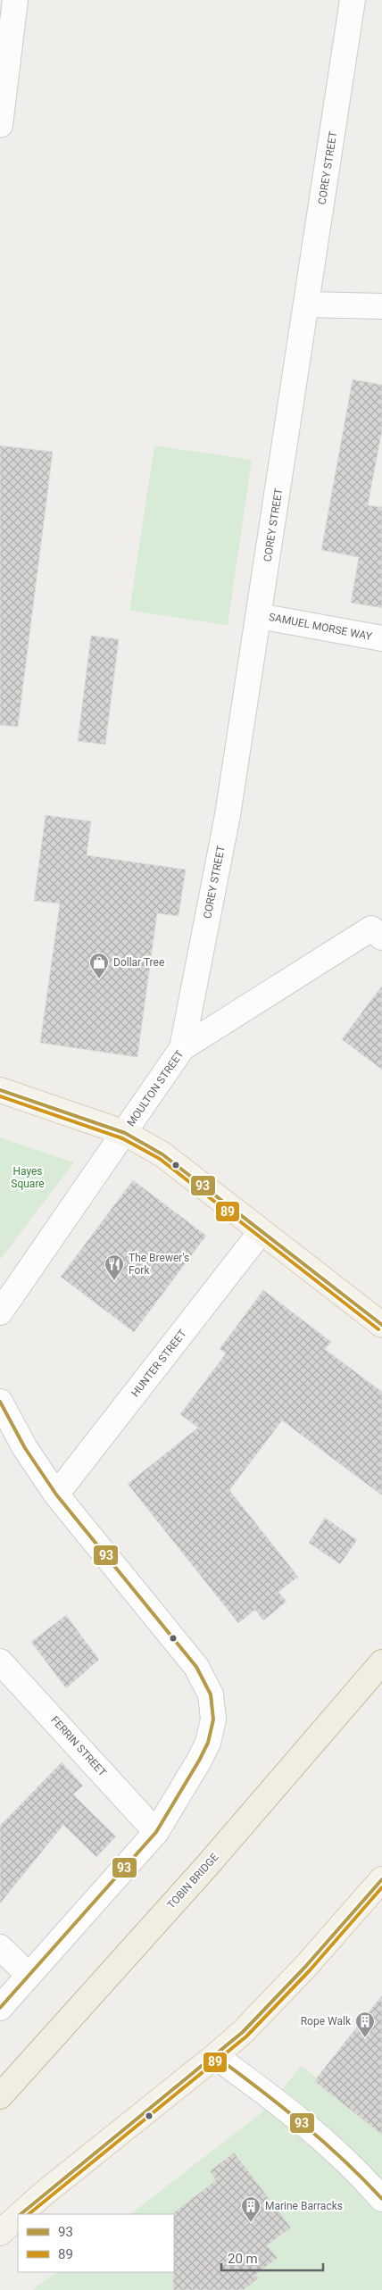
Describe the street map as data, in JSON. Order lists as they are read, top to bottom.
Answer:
{
  "streets": {
    "highway": ["TOBIN BRIDGE"],
    "street": [
      "COREY STREET",
      "SAMUEL MORSE WAY",
      "MOULTON STREET",
      "HUNTER STREET",
      "FERRIN STREET"
    ]
  },
  "crossings": [
    ["COREY STREET", "SAMUEL MORSE WAY"],
    ["COREY STREET", "MOULTON STREET"]
  ],
  "parks": ["Hayes Square"],
  "places": {
    "shop": ["Dollar Tree"],
    "restaurant": ["The Brewer's Fork"],
    "building": ["Rope Walk", "Marine Barracks"]
  },
  "lines": ["transit line 93", "transit line 89"],
  "legend": ["93", "89"],
  "scale_bar": "20 m"
}
